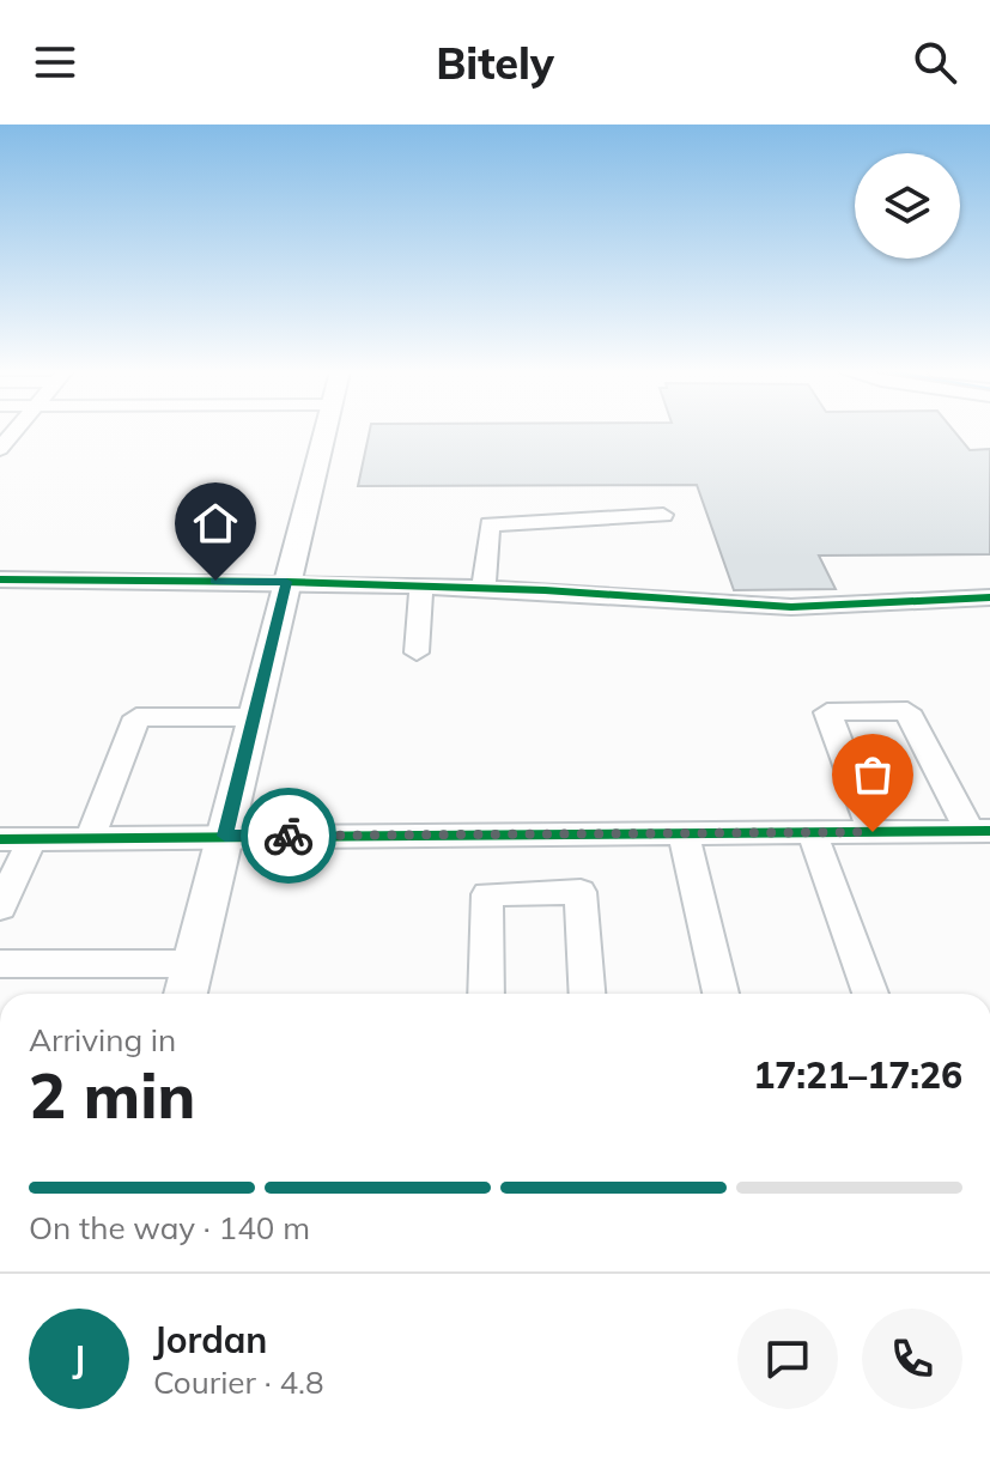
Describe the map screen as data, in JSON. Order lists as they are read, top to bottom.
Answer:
{
  "page": {
    "header": "Bitely",
    "heading": ["2 min", "Arriving in", "17:21–17:26"],
    "panel": ["Jordan", "Courier · 4.8"],
    "bar": "On the way · 140 m",
    "round": "J"
  }
}
